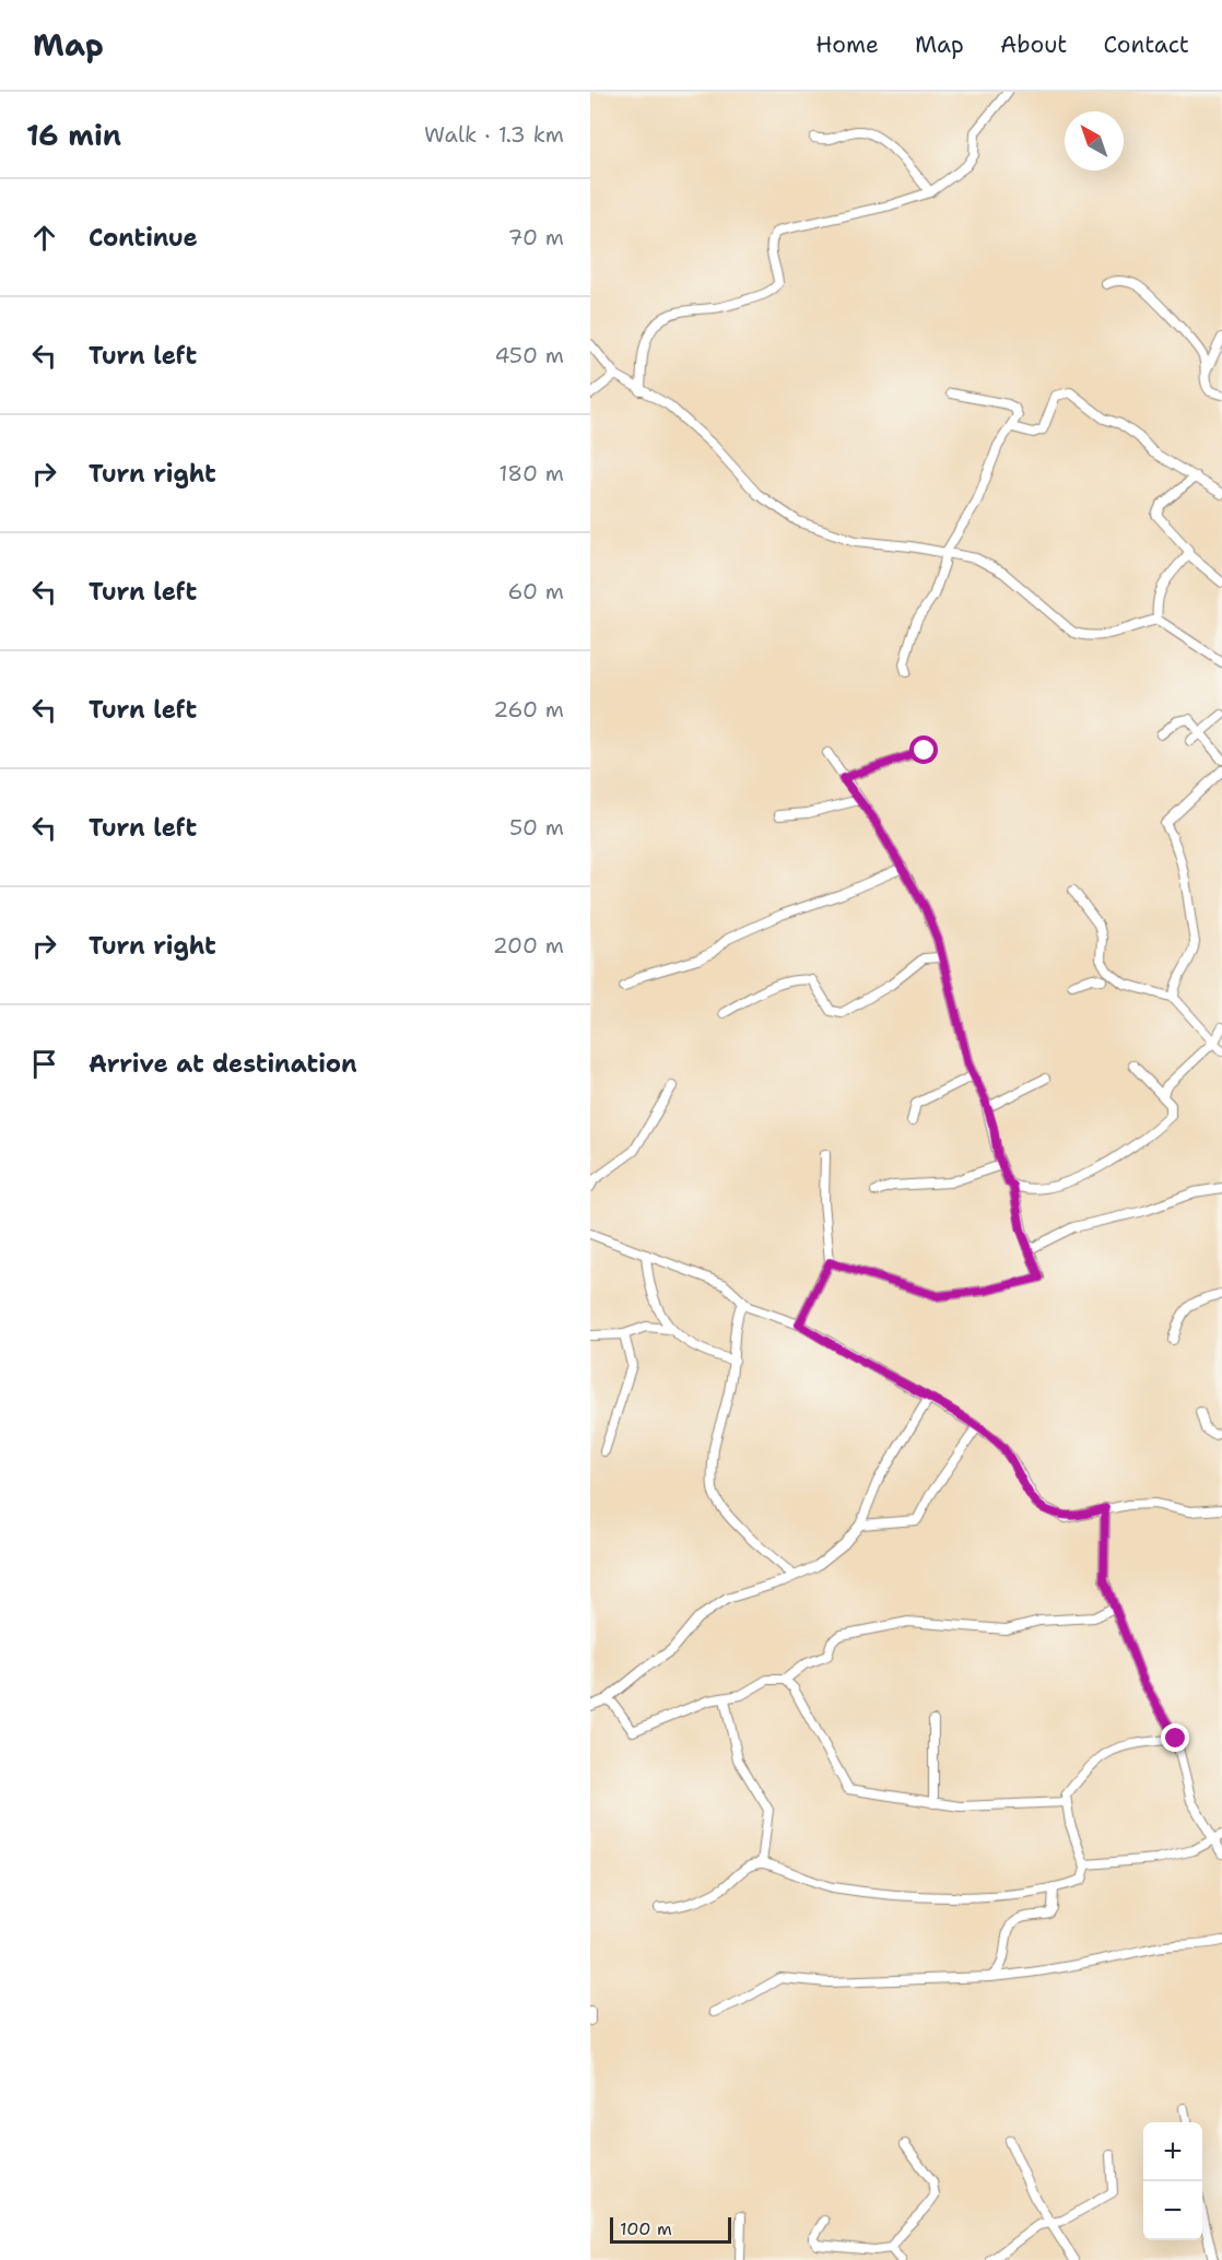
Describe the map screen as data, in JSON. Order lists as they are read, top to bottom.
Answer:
{
  "scale_bar": "100 m",
  "north": "top left",
  "page": {
    "header": "Map",
    "nav": [
      "Home",
      "Map",
      "About",
      "Contact"
    ],
    "heading": ["16 min", "Walk · 1.3 km"],
    "list": [
      ["Continue", "70 m"],
      ["Turn left", "450 m"],
      ["Turn right", "180 m"],
      ["Turn left", "60 m"],
      ["Turn left", "260 m"],
      ["Turn left", "50 m"],
      ["Turn right", "200 m"],
      "Arrive at destination"
    ],
    "map_buttons": ["+", "−"],
    "scale": "100 m"
  }
}
